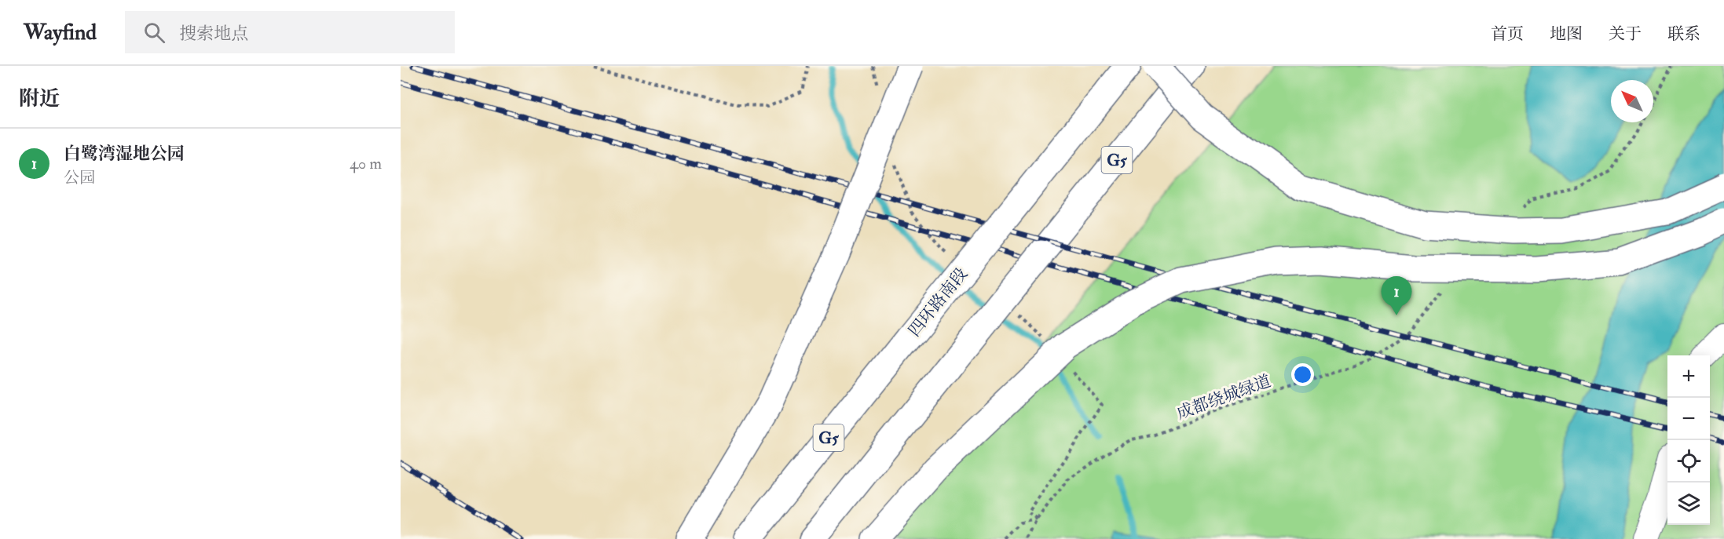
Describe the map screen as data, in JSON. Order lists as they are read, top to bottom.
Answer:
{
  "streets": {
    "highway": ["G5", "四环路南段"],
    "path": ["成都绕城绿道"]
  },
  "north": "top left",
  "page": {
    "header": "Wayfind",
    "search": "搜索地点",
    "nav": [
      "首页",
      "地图",
      "关于",
      "联系"
    ],
    "heading": "附近",
    "list": [
      {
        "mark": "1",
        "name": "白鹭湾湿地公园",
        "note": "公园",
        "value": "40 m"
      }
    ],
    "pins": "1",
    "map_buttons": ["+", "−"]
  }
}
